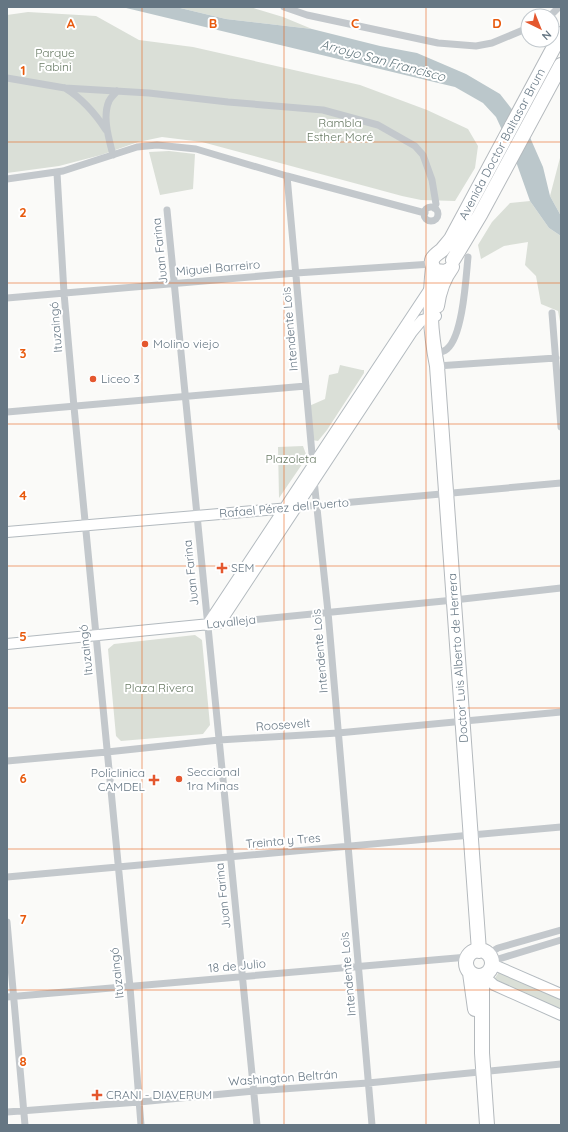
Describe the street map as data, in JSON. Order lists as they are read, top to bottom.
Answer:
{
  "streets": {
    "highway": ["Avenida Doctor Baltasar Brum", "Doctor Luis Alberto de Herrera"],
    "main road": ["Rafael Pérez del Puerto", "Lavalleja"],
    "street": [
      "Juan Farina",
      "Miguel Barreiro",
      "Ituzaingó",
      "Intendente Lois",
      "Roosevelt",
      "Treinta y Tres",
      "18 de Julio",
      "Washington Beltrán"
    ]
  },
  "crossings": [
    ["Avenida Doctor Baltasar Brum", "Miguel Barreiro"],
    ["Avenida Doctor Baltasar Brum", "Doctor Luis Alberto de Herrera"],
    ["Juan Farina", "Miguel Barreiro"],
    ["Juan Farina", "Rafael Pérez del Puerto"],
    ["Juan Farina", "Lavalleja"],
    ["Juan Farina", "Roosevelt"],
    ["Juan Farina", "Treinta y Tres"],
    ["Juan Farina", "18 de Julio"],
    ["Juan Farina", "Washington Beltrán"],
    ["Miguel Barreiro", "Ituzaingó"],
    ["Miguel Barreiro", "Intendente Lois"],
    ["Miguel Barreiro", "Doctor Luis Alberto de Herrera"],
    ["Ituzaingó", "Rafael Pérez del Puerto"],
    ["Ituzaingó", "Lavalleja"],
    ["Ituzaingó", "Roosevelt"],
    ["Ituzaingó", "Treinta y Tres"],
    ["Ituzaingó", "18 de Julio"],
    ["Ituzaingó", "Washington Beltrán"],
    ["Intendente Lois", "Rafael Pérez del Puerto"],
    ["Intendente Lois", "Lavalleja"],
    ["Intendente Lois", "Roosevelt"],
    ["Intendente Lois", "Treinta y Tres"],
    ["Intendente Lois", "18 de Julio"],
    ["Intendente Lois", "Washington Beltrán"],
    ["Rafael Pérez del Puerto", "Doctor Luis Alberto de Herrera"],
    ["Lavalleja", "Doctor Luis Alberto de Herrera"],
    ["Doctor Luis Alberto de Herrera", "Roosevelt"],
    ["Doctor Luis Alberto de Herrera", "Treinta y Tres"],
    ["Doctor Luis Alberto de Herrera", "18 de Julio"]
  ],
  "water": ["Arroyo San Francisco"],
  "parks": [
    "Parque Fabini",
    "Rambla Esther Moré",
    "Plazoleta",
    "Plaza Rivera"
  ],
  "places": {
    "other": ["Molino viejo", "Liceo 3", "Seccional 1ra Minas"],
    "health": ["SEM", "Policlinica CAMDEL", "CRANI - DIAVERUM"]
  },
  "north": "bottom right",
  "grid": {
    "columns": [
      "A",
      "B",
      "C",
      "D"
    ],
    "rows": [
      "1",
      "2",
      "3",
      "4",
      "5",
      "6",
      "7",
      "8"
    ]
  }
}
